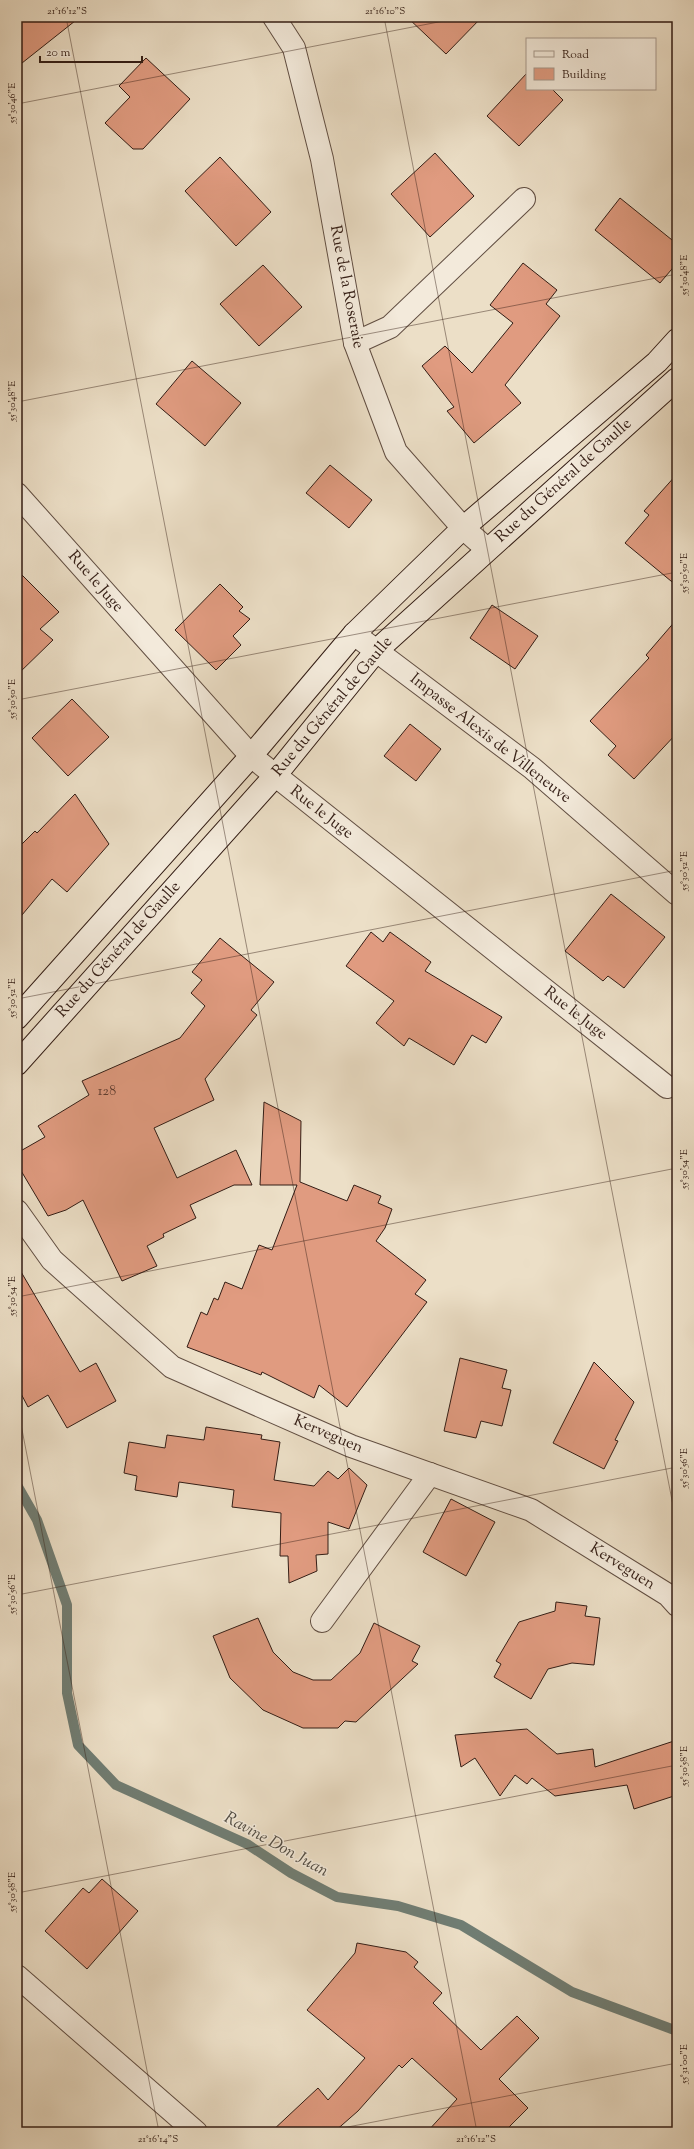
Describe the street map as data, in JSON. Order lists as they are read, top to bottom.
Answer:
{
  "streets": {
    "street": [
      "Rue de la Roseraie",
      "Rue du Général de Gaulle",
      "Rue le Juge",
      "Impasse Alexis de Villeneuve",
      "Kerveguen"
    ]
  },
  "crossings": [
    ["Rue de la Roseraie", "Rue du Général de Gaulle"],
    ["Rue du Général de Gaulle", "Rue le Juge"],
    ["Rue du Général de Gaulle", "Impasse Alexis de Villeneuve"]
  ],
  "water": ["Ravine Don Juan"],
  "house_numbers": ["128"],
  "legend": ["Road", "Building"],
  "scale_bar": "20 m",
  "coordinates": [
    "21°16'12\"S",
    "21°16'10\"S",
    "55°30'46\"E",
    "55°30'48\"E",
    "55°30'50\"E",
    "55°30'52\"E",
    "55°30'54\"E",
    "55°30'56\"E",
    "55°30'58\"E",
    "55°31'00\"E",
    "21°16'14\"S"
  ]
}
